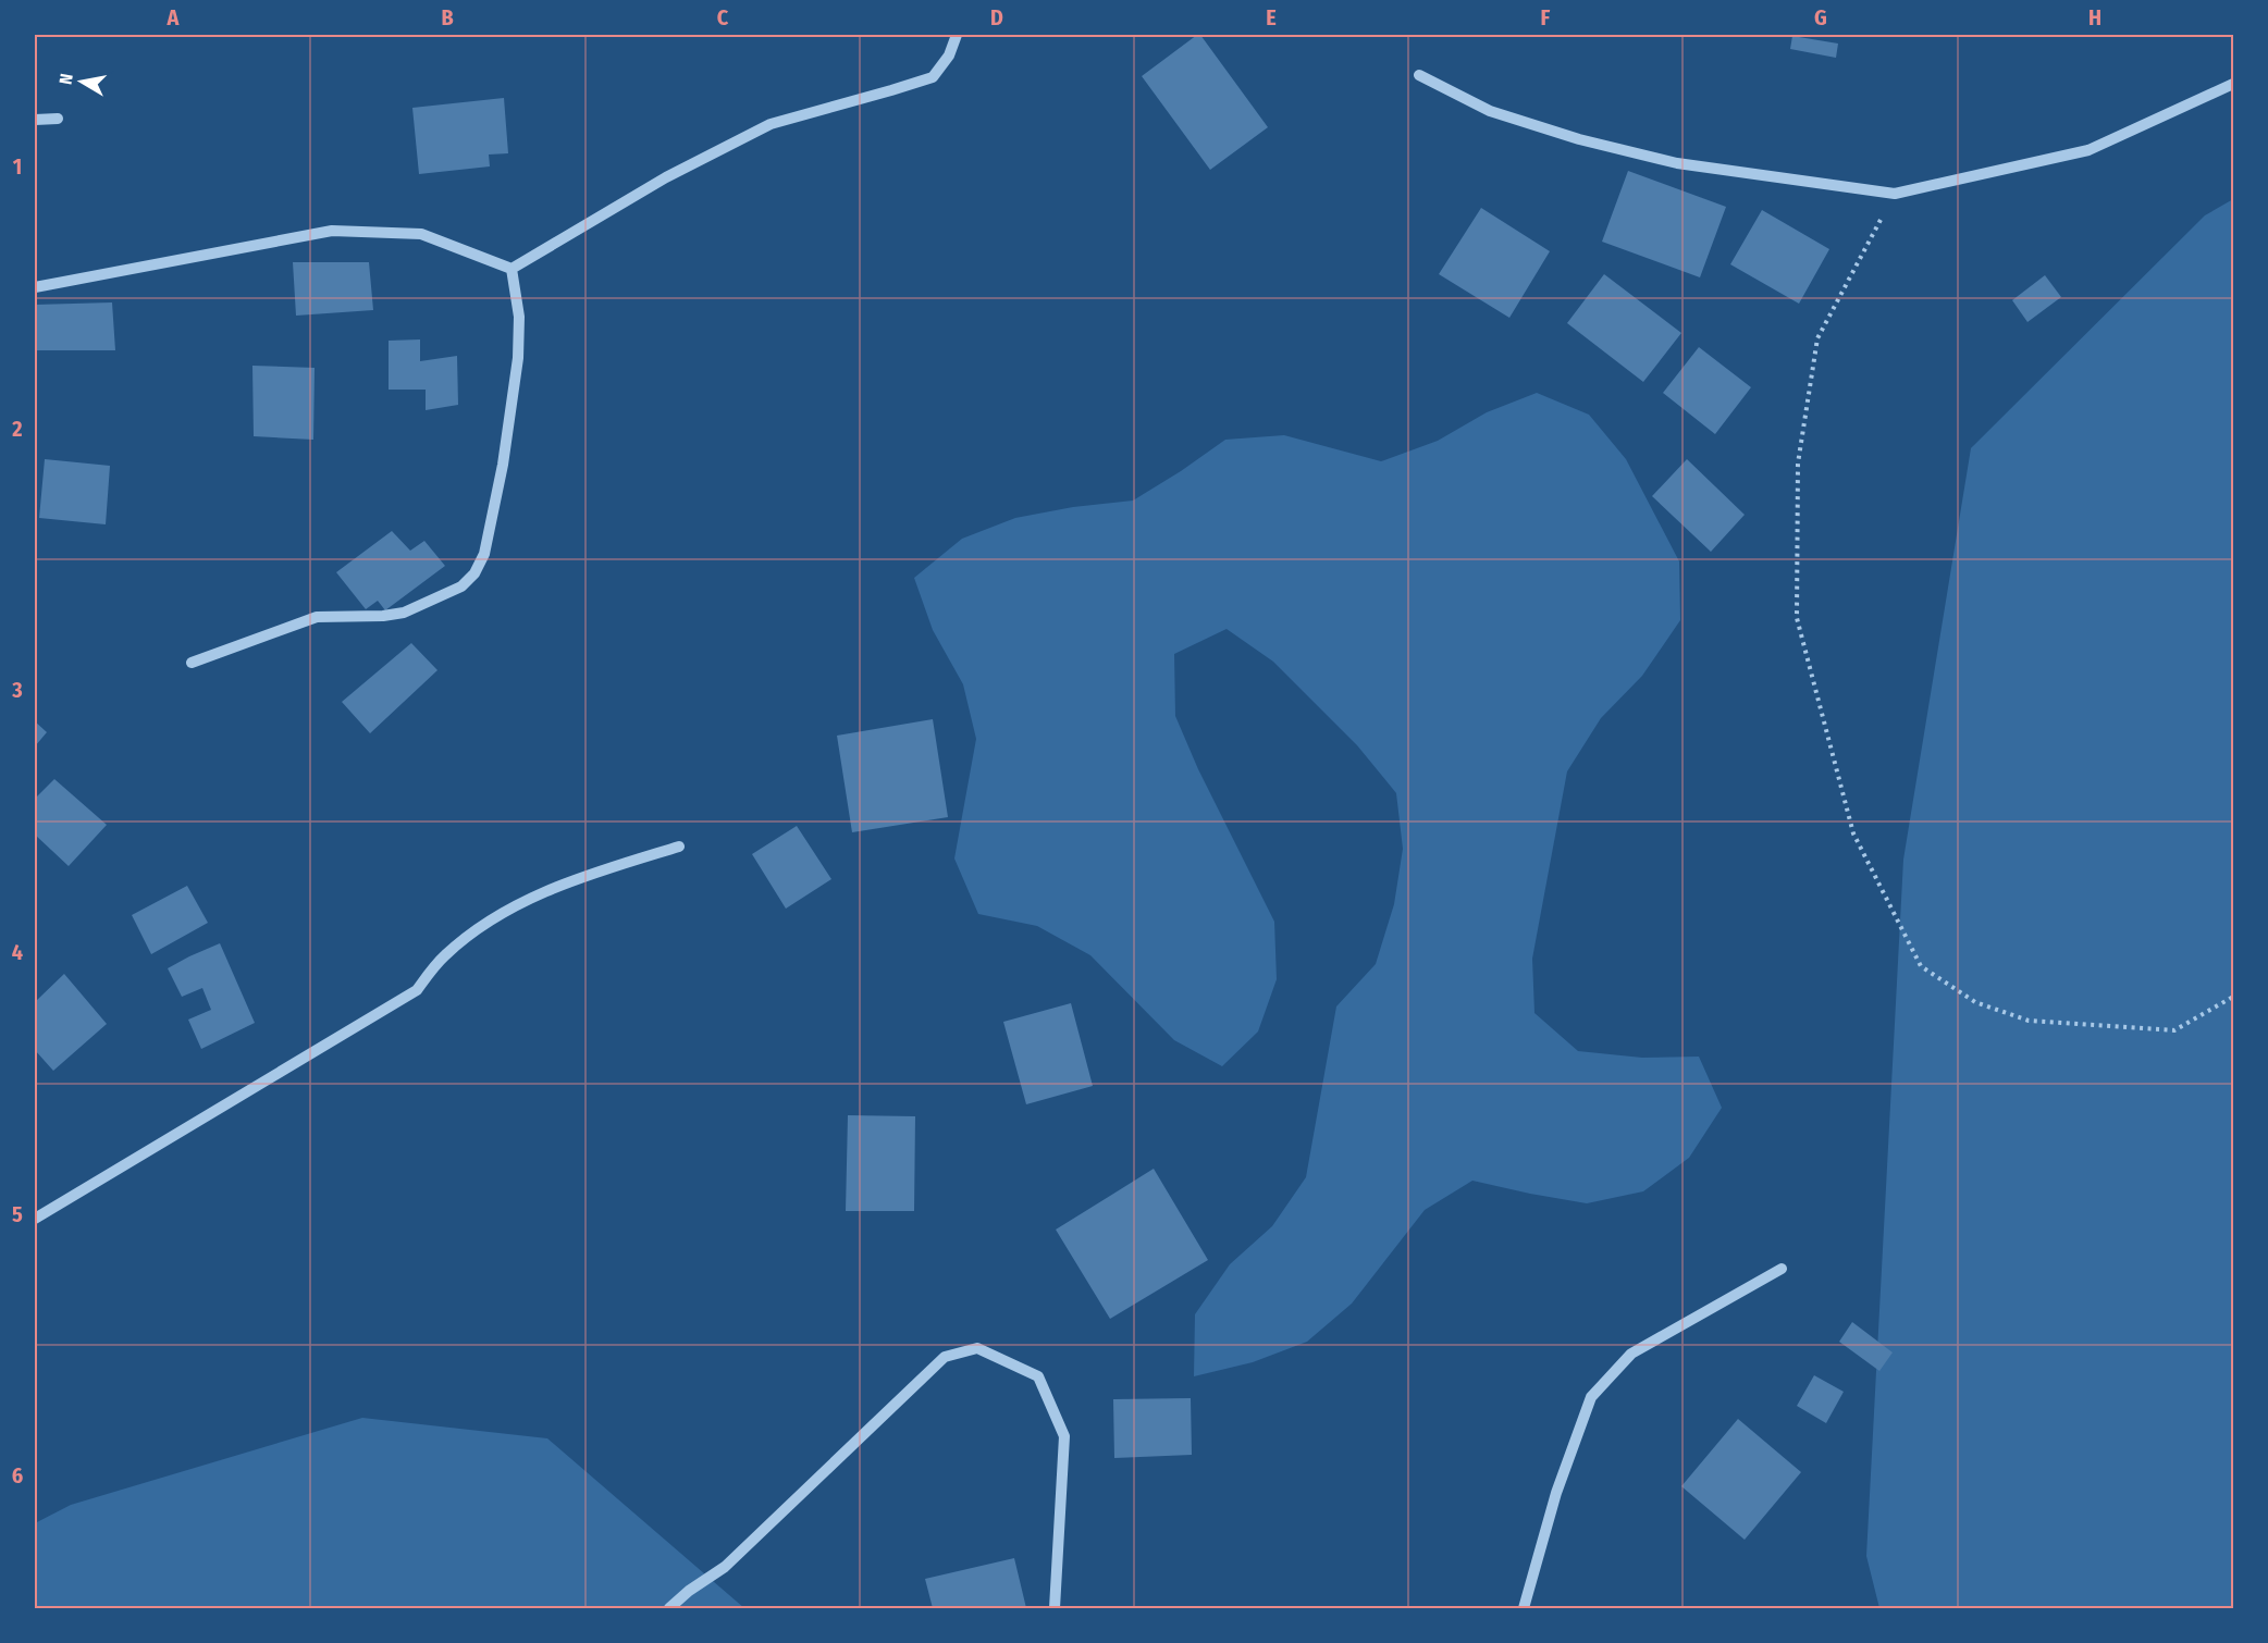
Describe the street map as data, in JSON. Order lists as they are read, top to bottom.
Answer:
{
  "north": "left",
  "grid": {
    "columns": [
      "A",
      "B",
      "C",
      "D",
      "E",
      "F",
      "G",
      "H"
    ],
    "rows": [
      "1",
      "2",
      "3",
      "4",
      "5",
      "6"
    ]
  }
}
